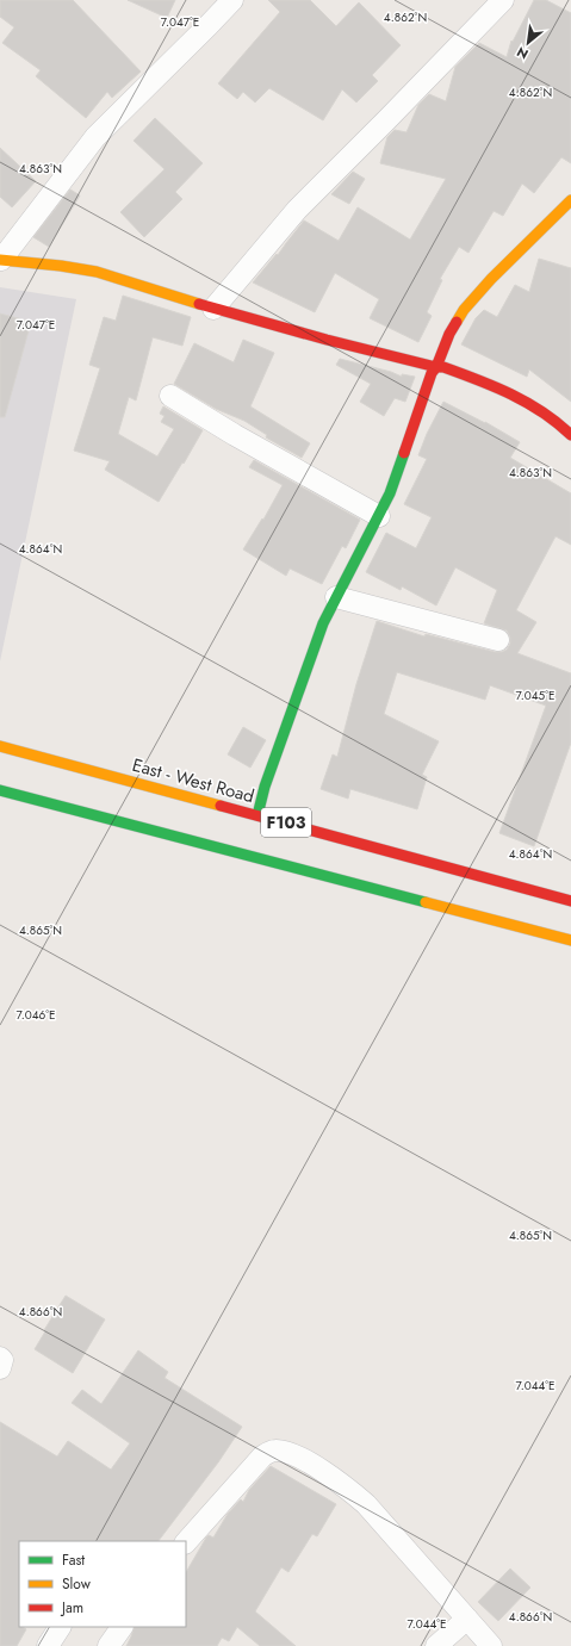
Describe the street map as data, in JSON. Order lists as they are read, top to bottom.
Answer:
{
  "streets": {
    "street": ["East - West Road", "F103"]
  },
  "legend": ["Fast", "Slow", "Jam"],
  "north": "bottom left",
  "coordinates": [
    "4.862°N",
    "7.047°E",
    "4.863°N",
    "4.864°N",
    "7.045°E",
    "4.865°N",
    "7.046°E",
    "4.866°N",
    "7.044°E"
  ]
}
